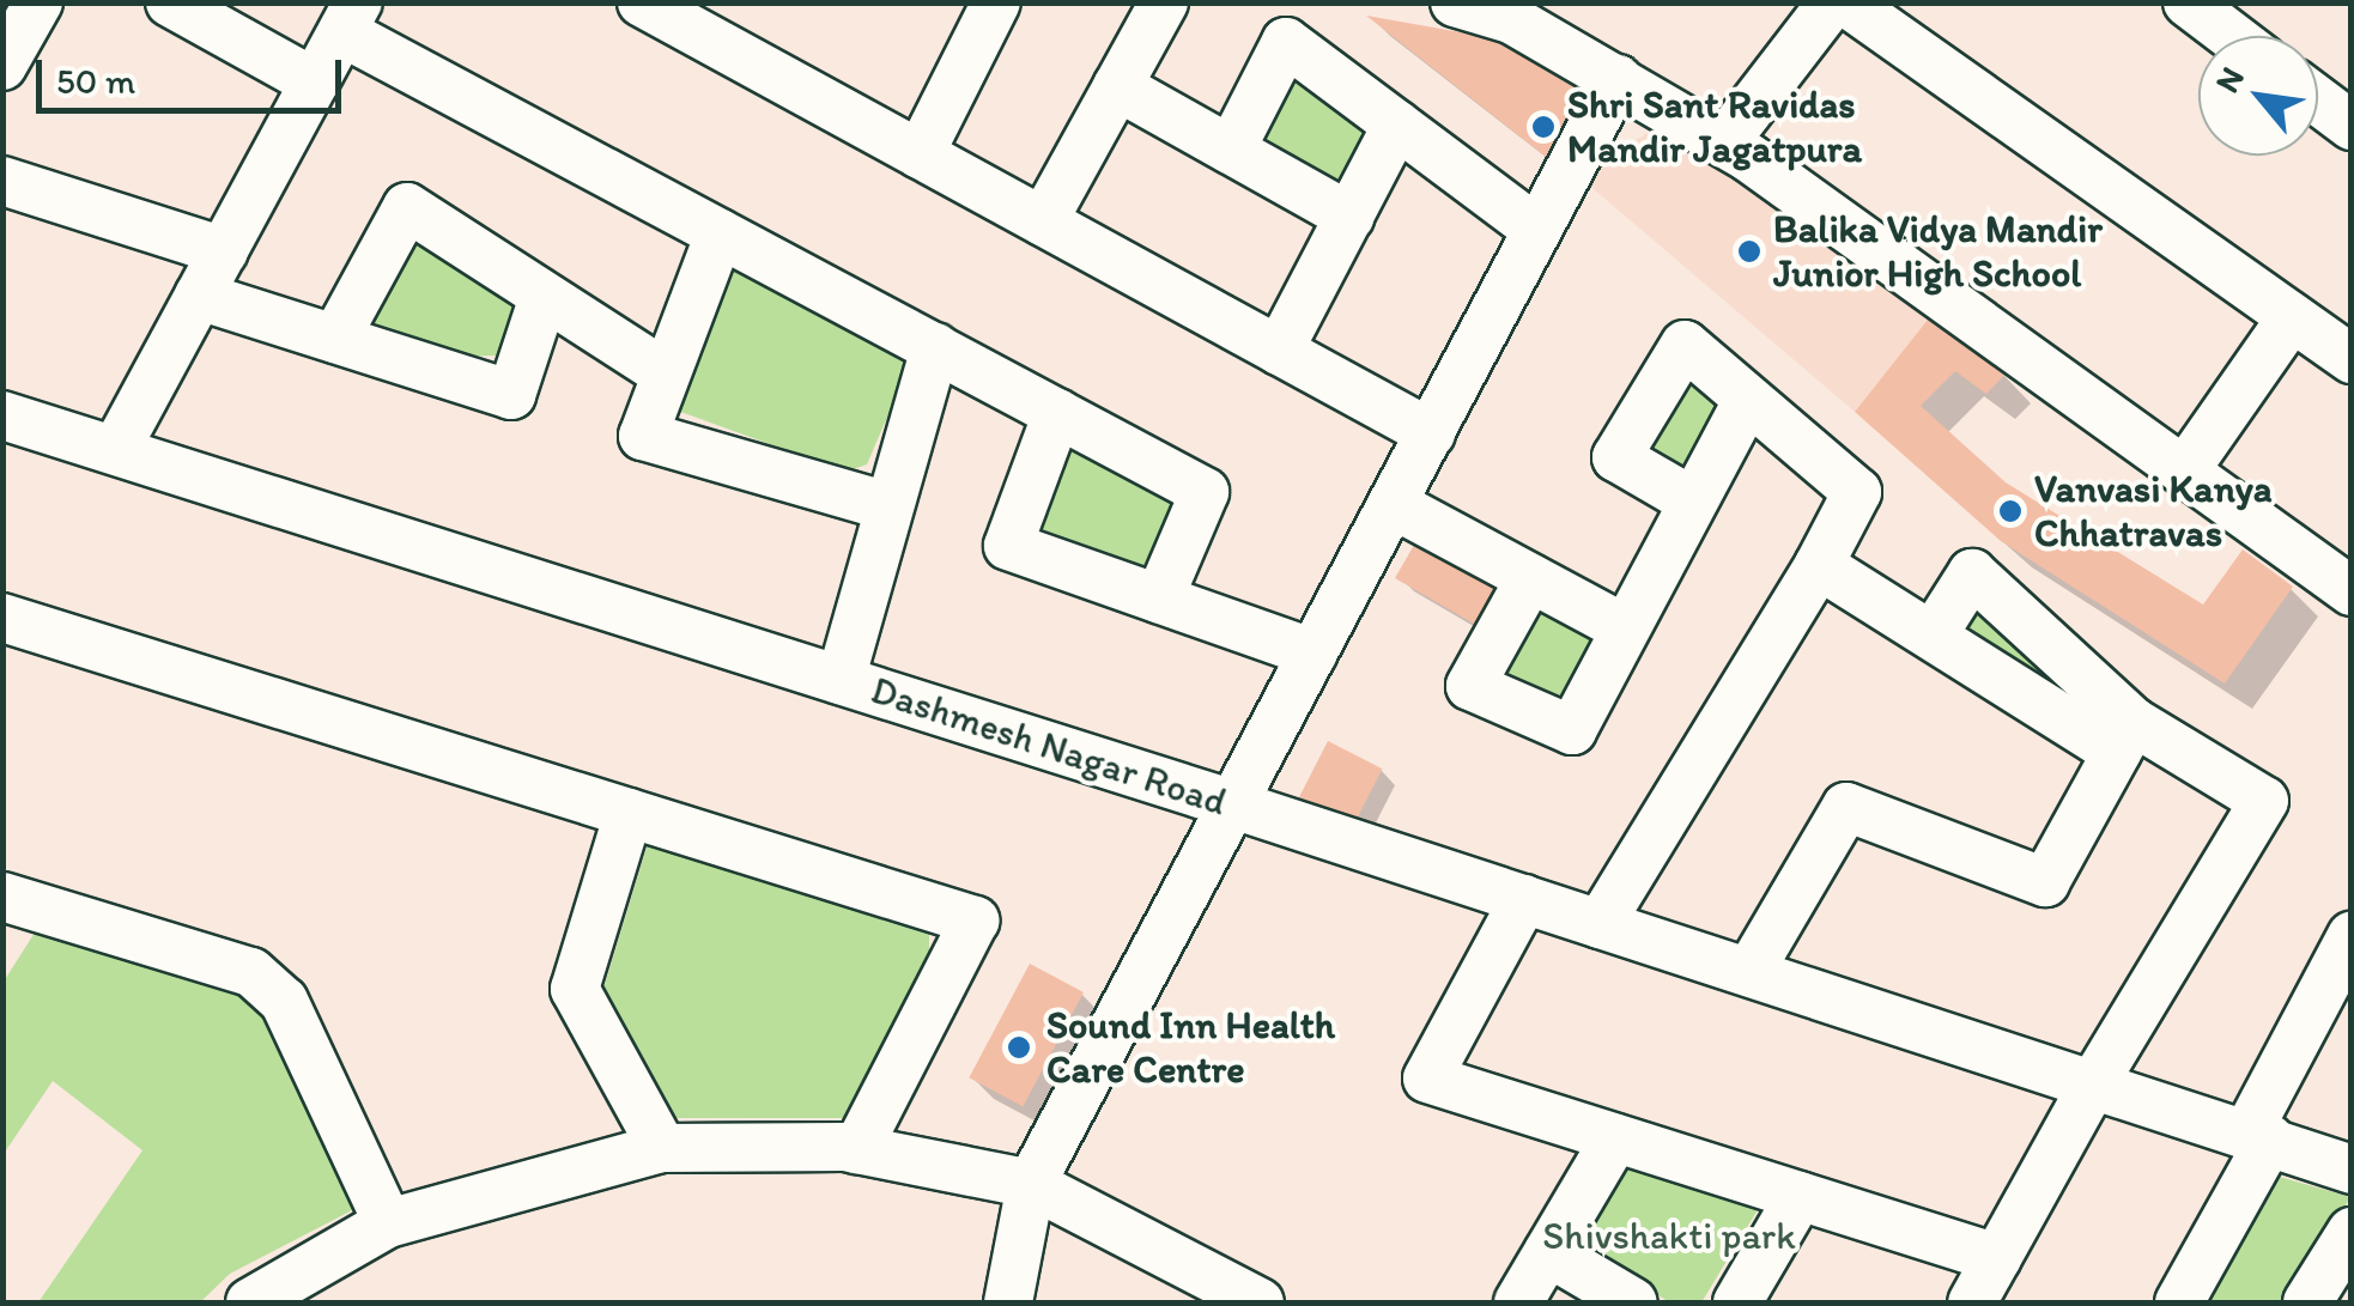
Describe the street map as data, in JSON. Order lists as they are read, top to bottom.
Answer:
{
  "streets": {
    "street": ["Dashmesh Nagar Road"]
  },
  "parks": ["Shivshakti park"],
  "places": [
    "Shri Sant Ravidas Mandir Jagatpura",
    "Balika Vidya Mandir Junior High School",
    "Vanvasi Kanya Chhatravas",
    "Sound Inn Health Care Centre"
  ],
  "scale_bar": "50 m",
  "north": "top left"
}
